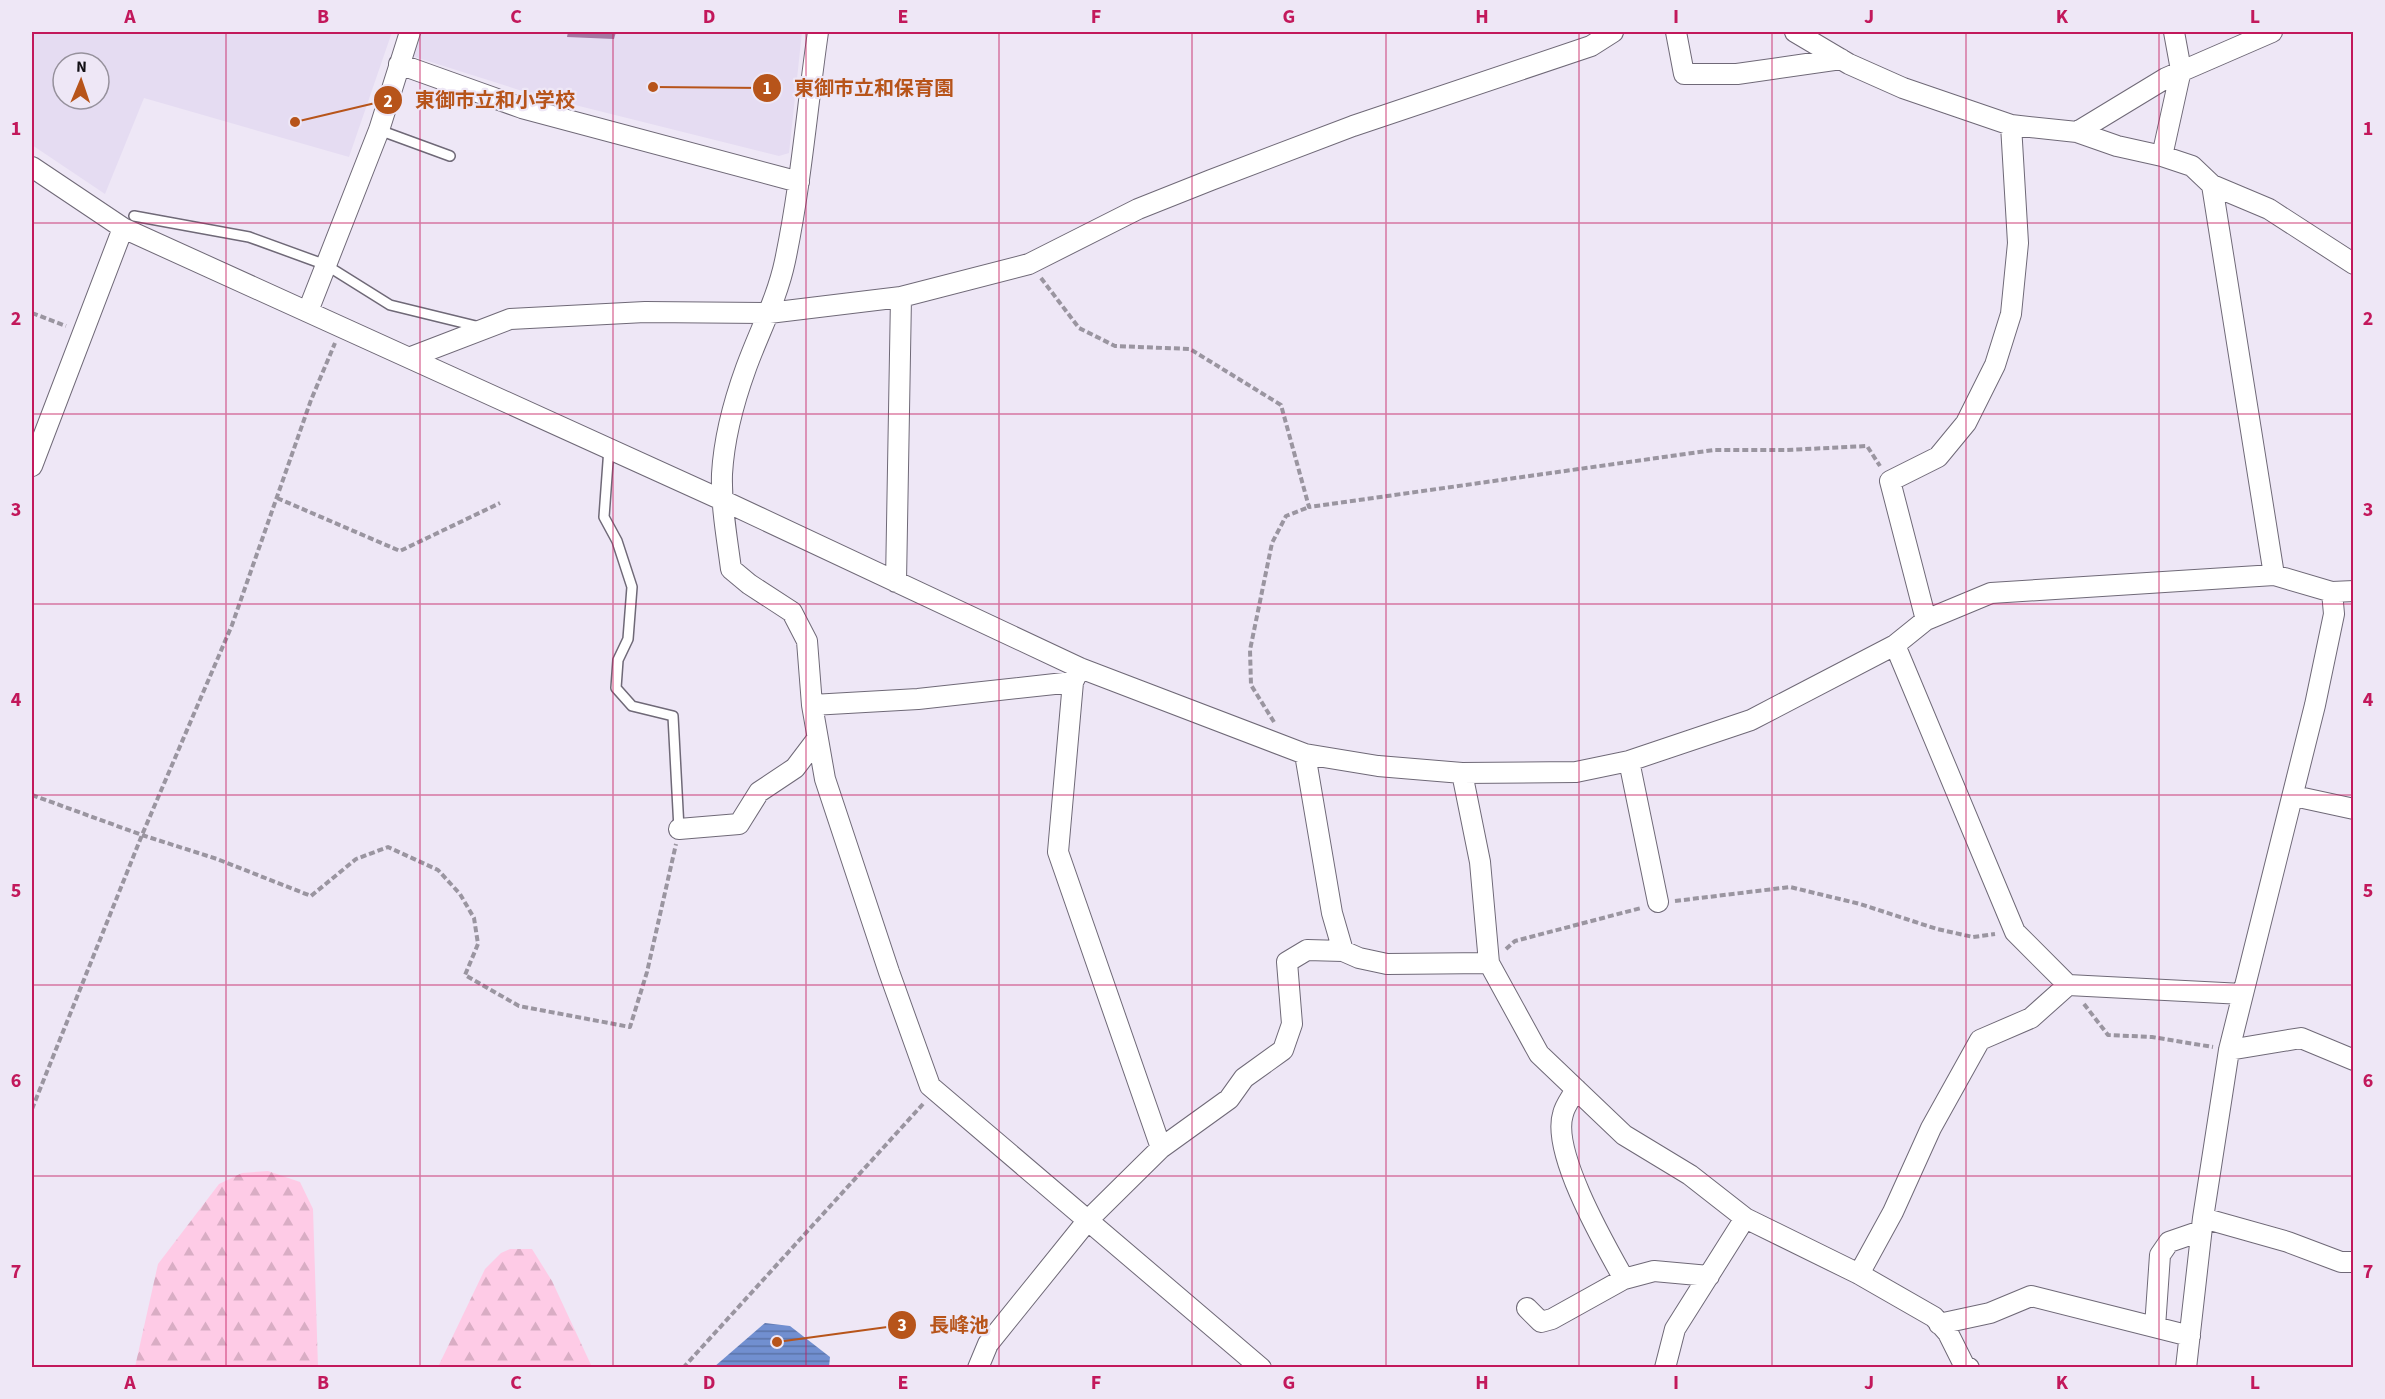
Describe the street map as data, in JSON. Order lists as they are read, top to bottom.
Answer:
{
  "places": ["東御市立和保育園", "東御市立和小学校", "長峰池"],
  "north": "top",
  "grid": {
    "columns": [
      "A",
      "B",
      "C",
      "D",
      "E",
      "F",
      "G",
      "H",
      "I",
      "J",
      "K",
      "L"
    ],
    "rows": [
      "1",
      "2",
      "3",
      "4",
      "5",
      "6",
      "7"
    ]
  }
}
